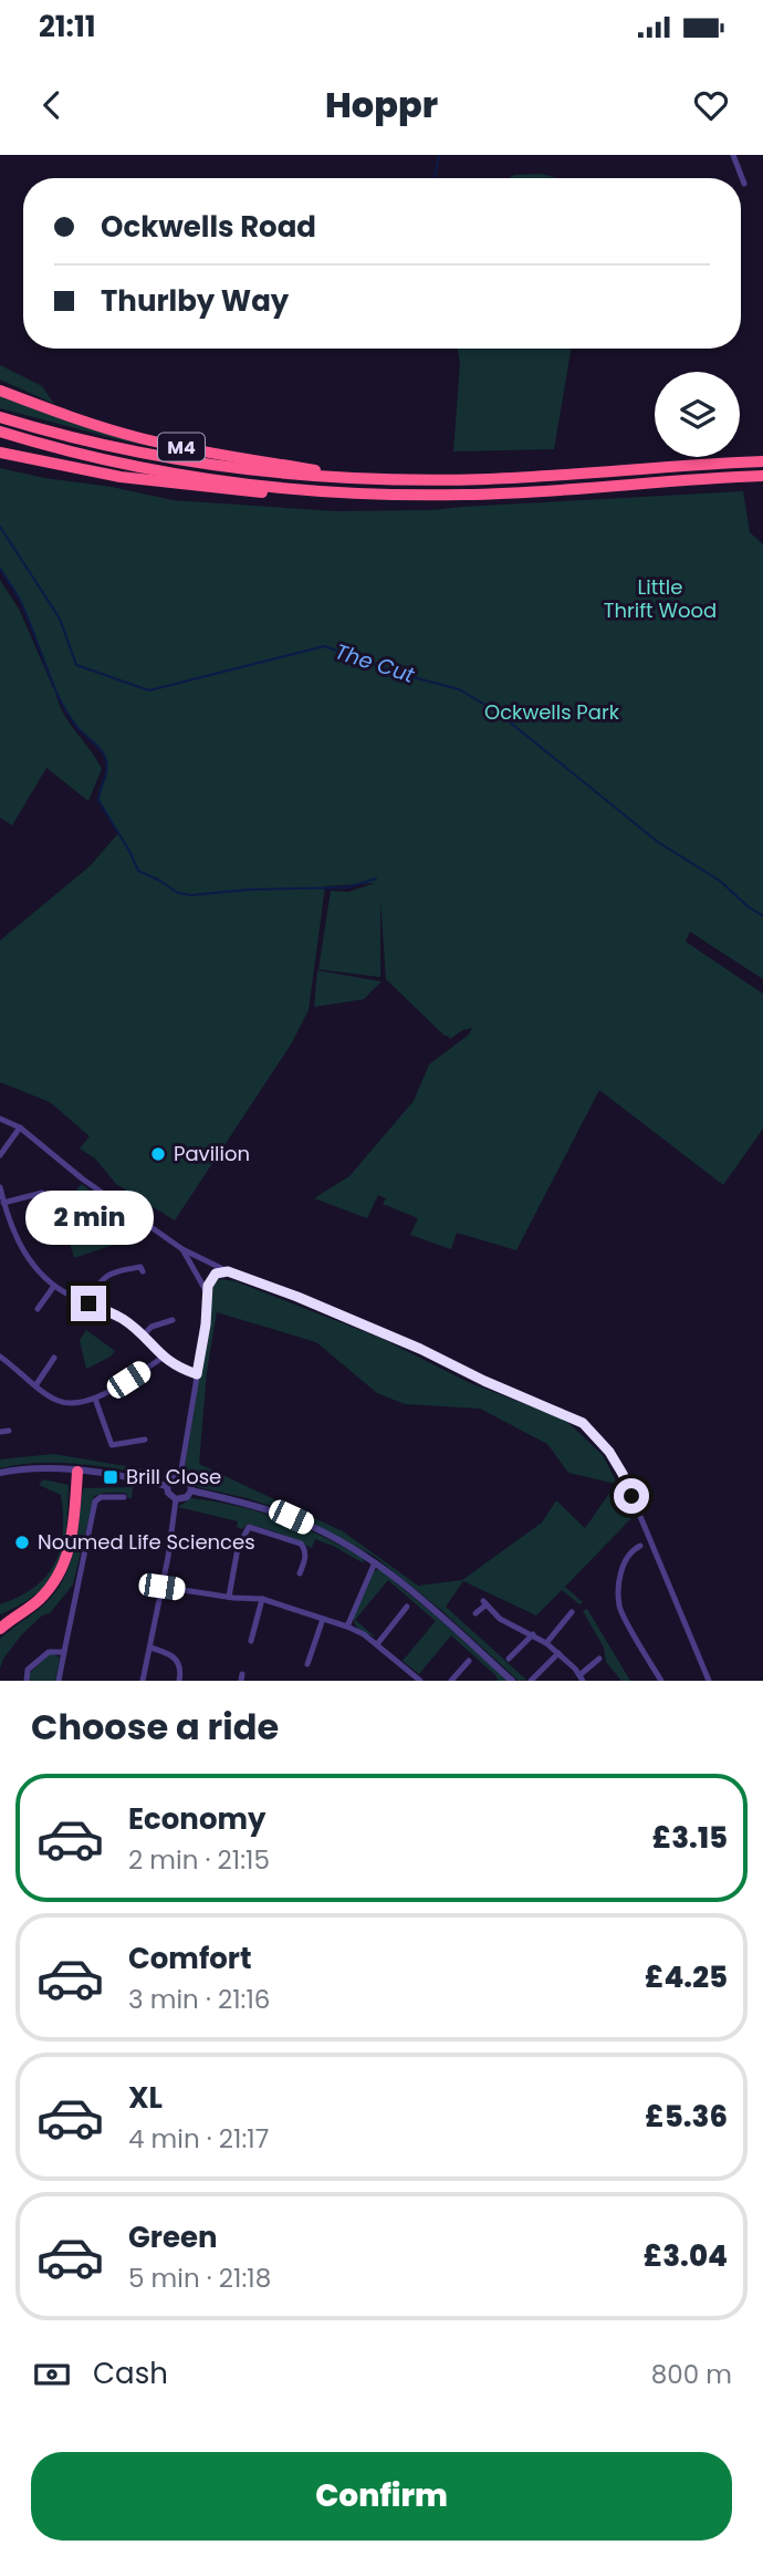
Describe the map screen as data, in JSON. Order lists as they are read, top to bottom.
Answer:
{
  "streets": {
    "highway": ["M4"]
  },
  "water": ["The Cut"],
  "parks": ["Little Thrift Wood", "Ockwells Park"],
  "places": {
    "other": ["Pavilion", "Noumed Life Sciences"],
    "transit": ["Brill Close"]
  },
  "page": {
    "status": "21:11",
    "header": "Hoppr",
    "banner": ["Ockwells Road", "Thurlby Way"],
    "bubble": "2 min",
    "heading": "Choose a ride",
    "list": [
      {
        "name": "Economy",
        "note": "2 min · 21:15",
        "value": "£3.15"
      },
      {
        "name": "Comfort",
        "note": "3 min · 21:16",
        "value": "£4.25"
      },
      {
        "name": "XL",
        "note": "4 min · 21:17",
        "value": "£5.36"
      },
      {
        "name": "Green",
        "note": "5 min · 21:18",
        "value": "£3.04"
      }
    ],
    "pay": ["Cash", "800 m"],
    "buttons": "Confirm"
  }
}
